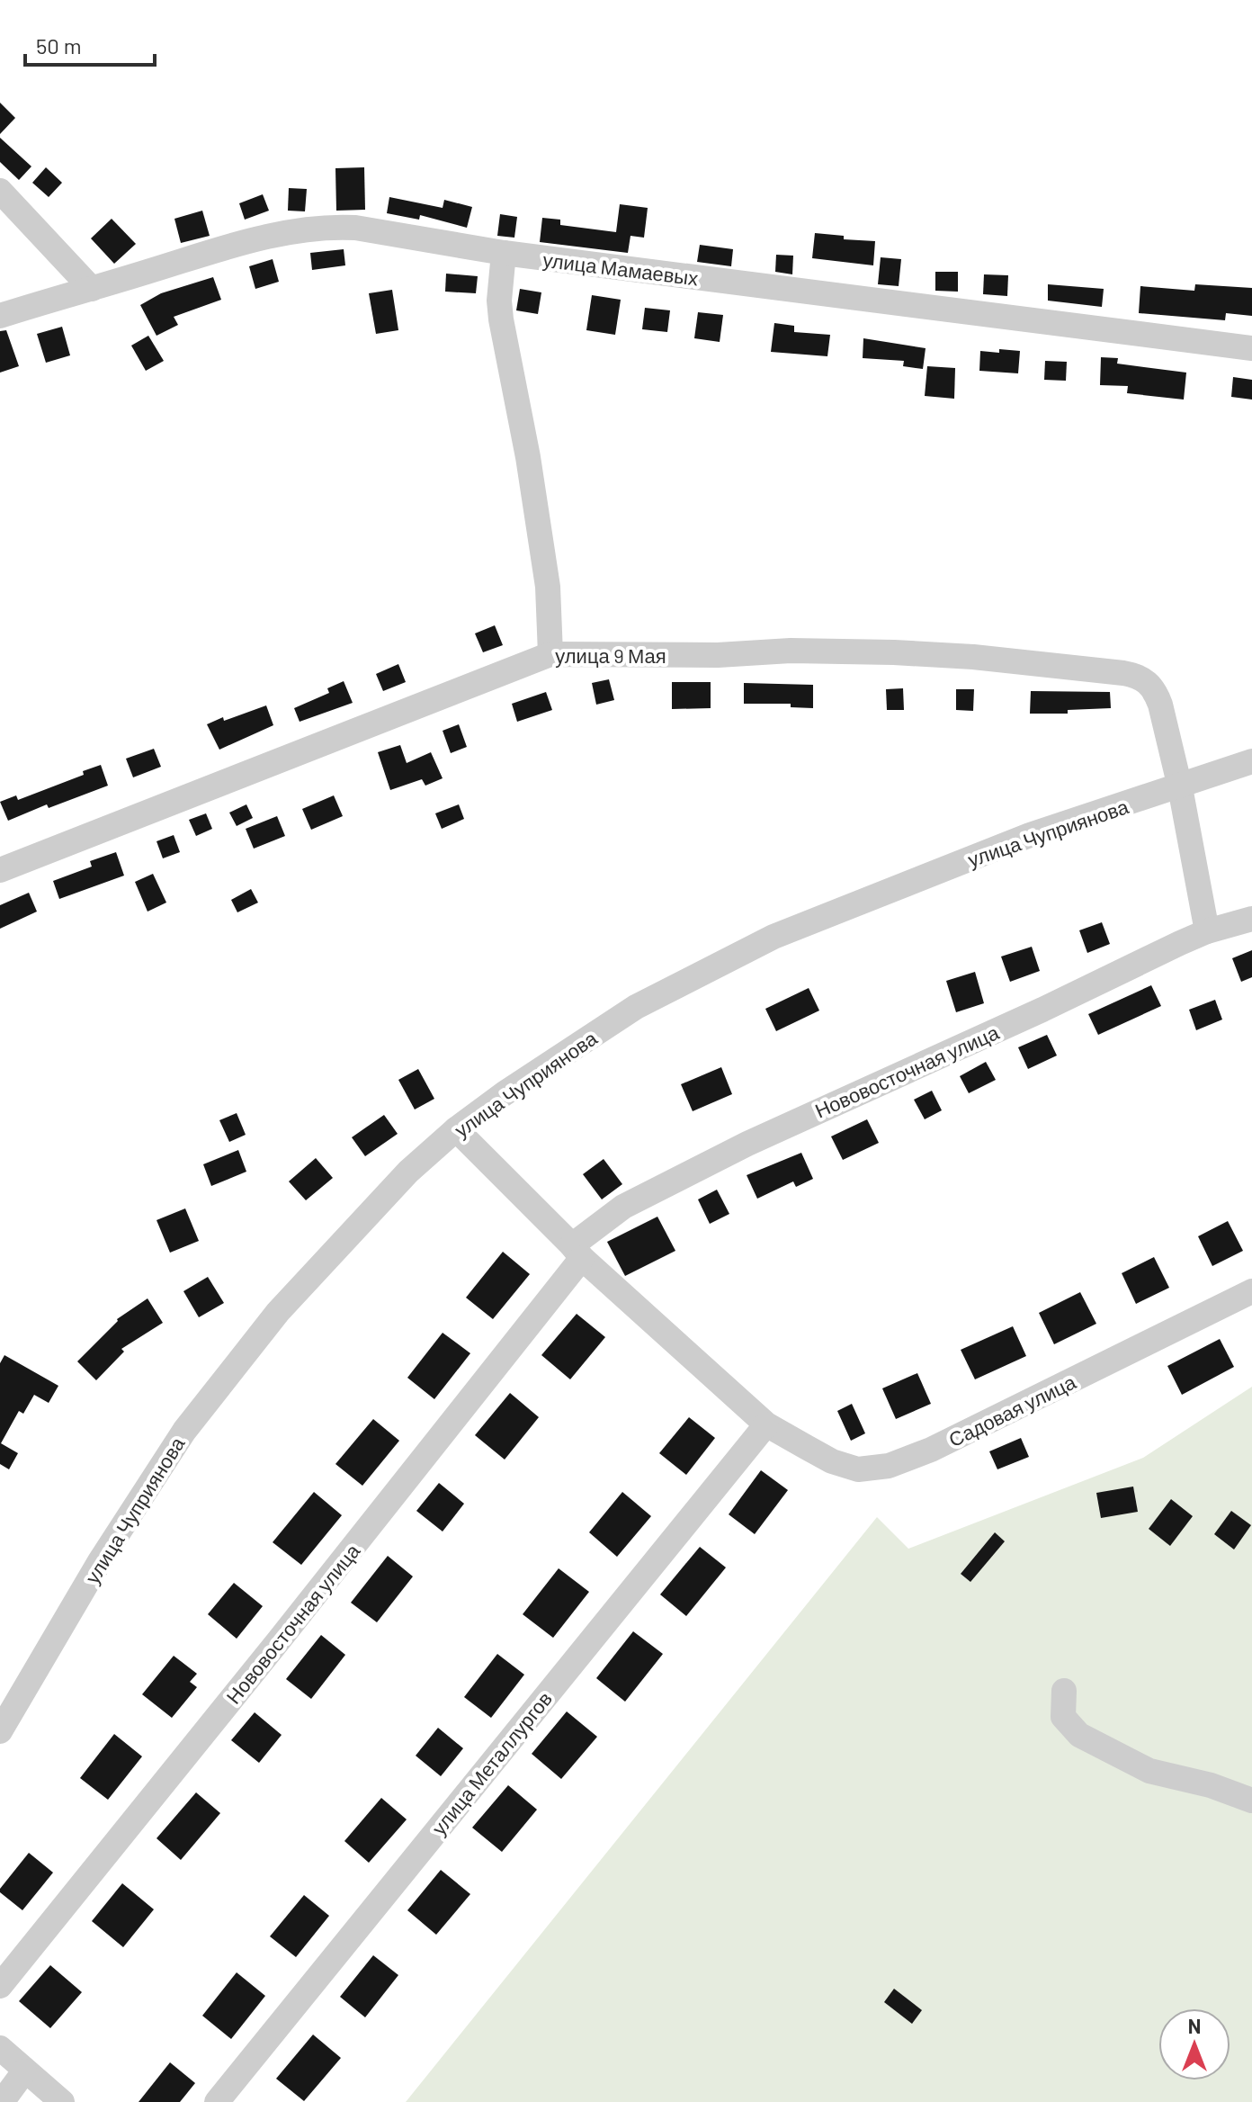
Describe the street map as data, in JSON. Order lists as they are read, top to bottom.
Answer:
{
  "streets": {
    "street": [
      "улица Мамаевых",
      "улица 9 Мая",
      "улица Чуприянова",
      "Нововосточная улица",
      "Садовая улица",
      "улица Металлургов"
    ]
  },
  "crossings": [
    ["улица 9 Мая", "улица Чуприянова"],
    ["улица 9 Мая", "Нововосточная улица"],
    ["улица Чуприянова", "Садовая улица"],
    ["Нововосточная улица", "Садовая улица"],
    ["Садовая улица", "улица Металлургов"]
  ],
  "scale_bar": "50 m",
  "north": "top"
}
